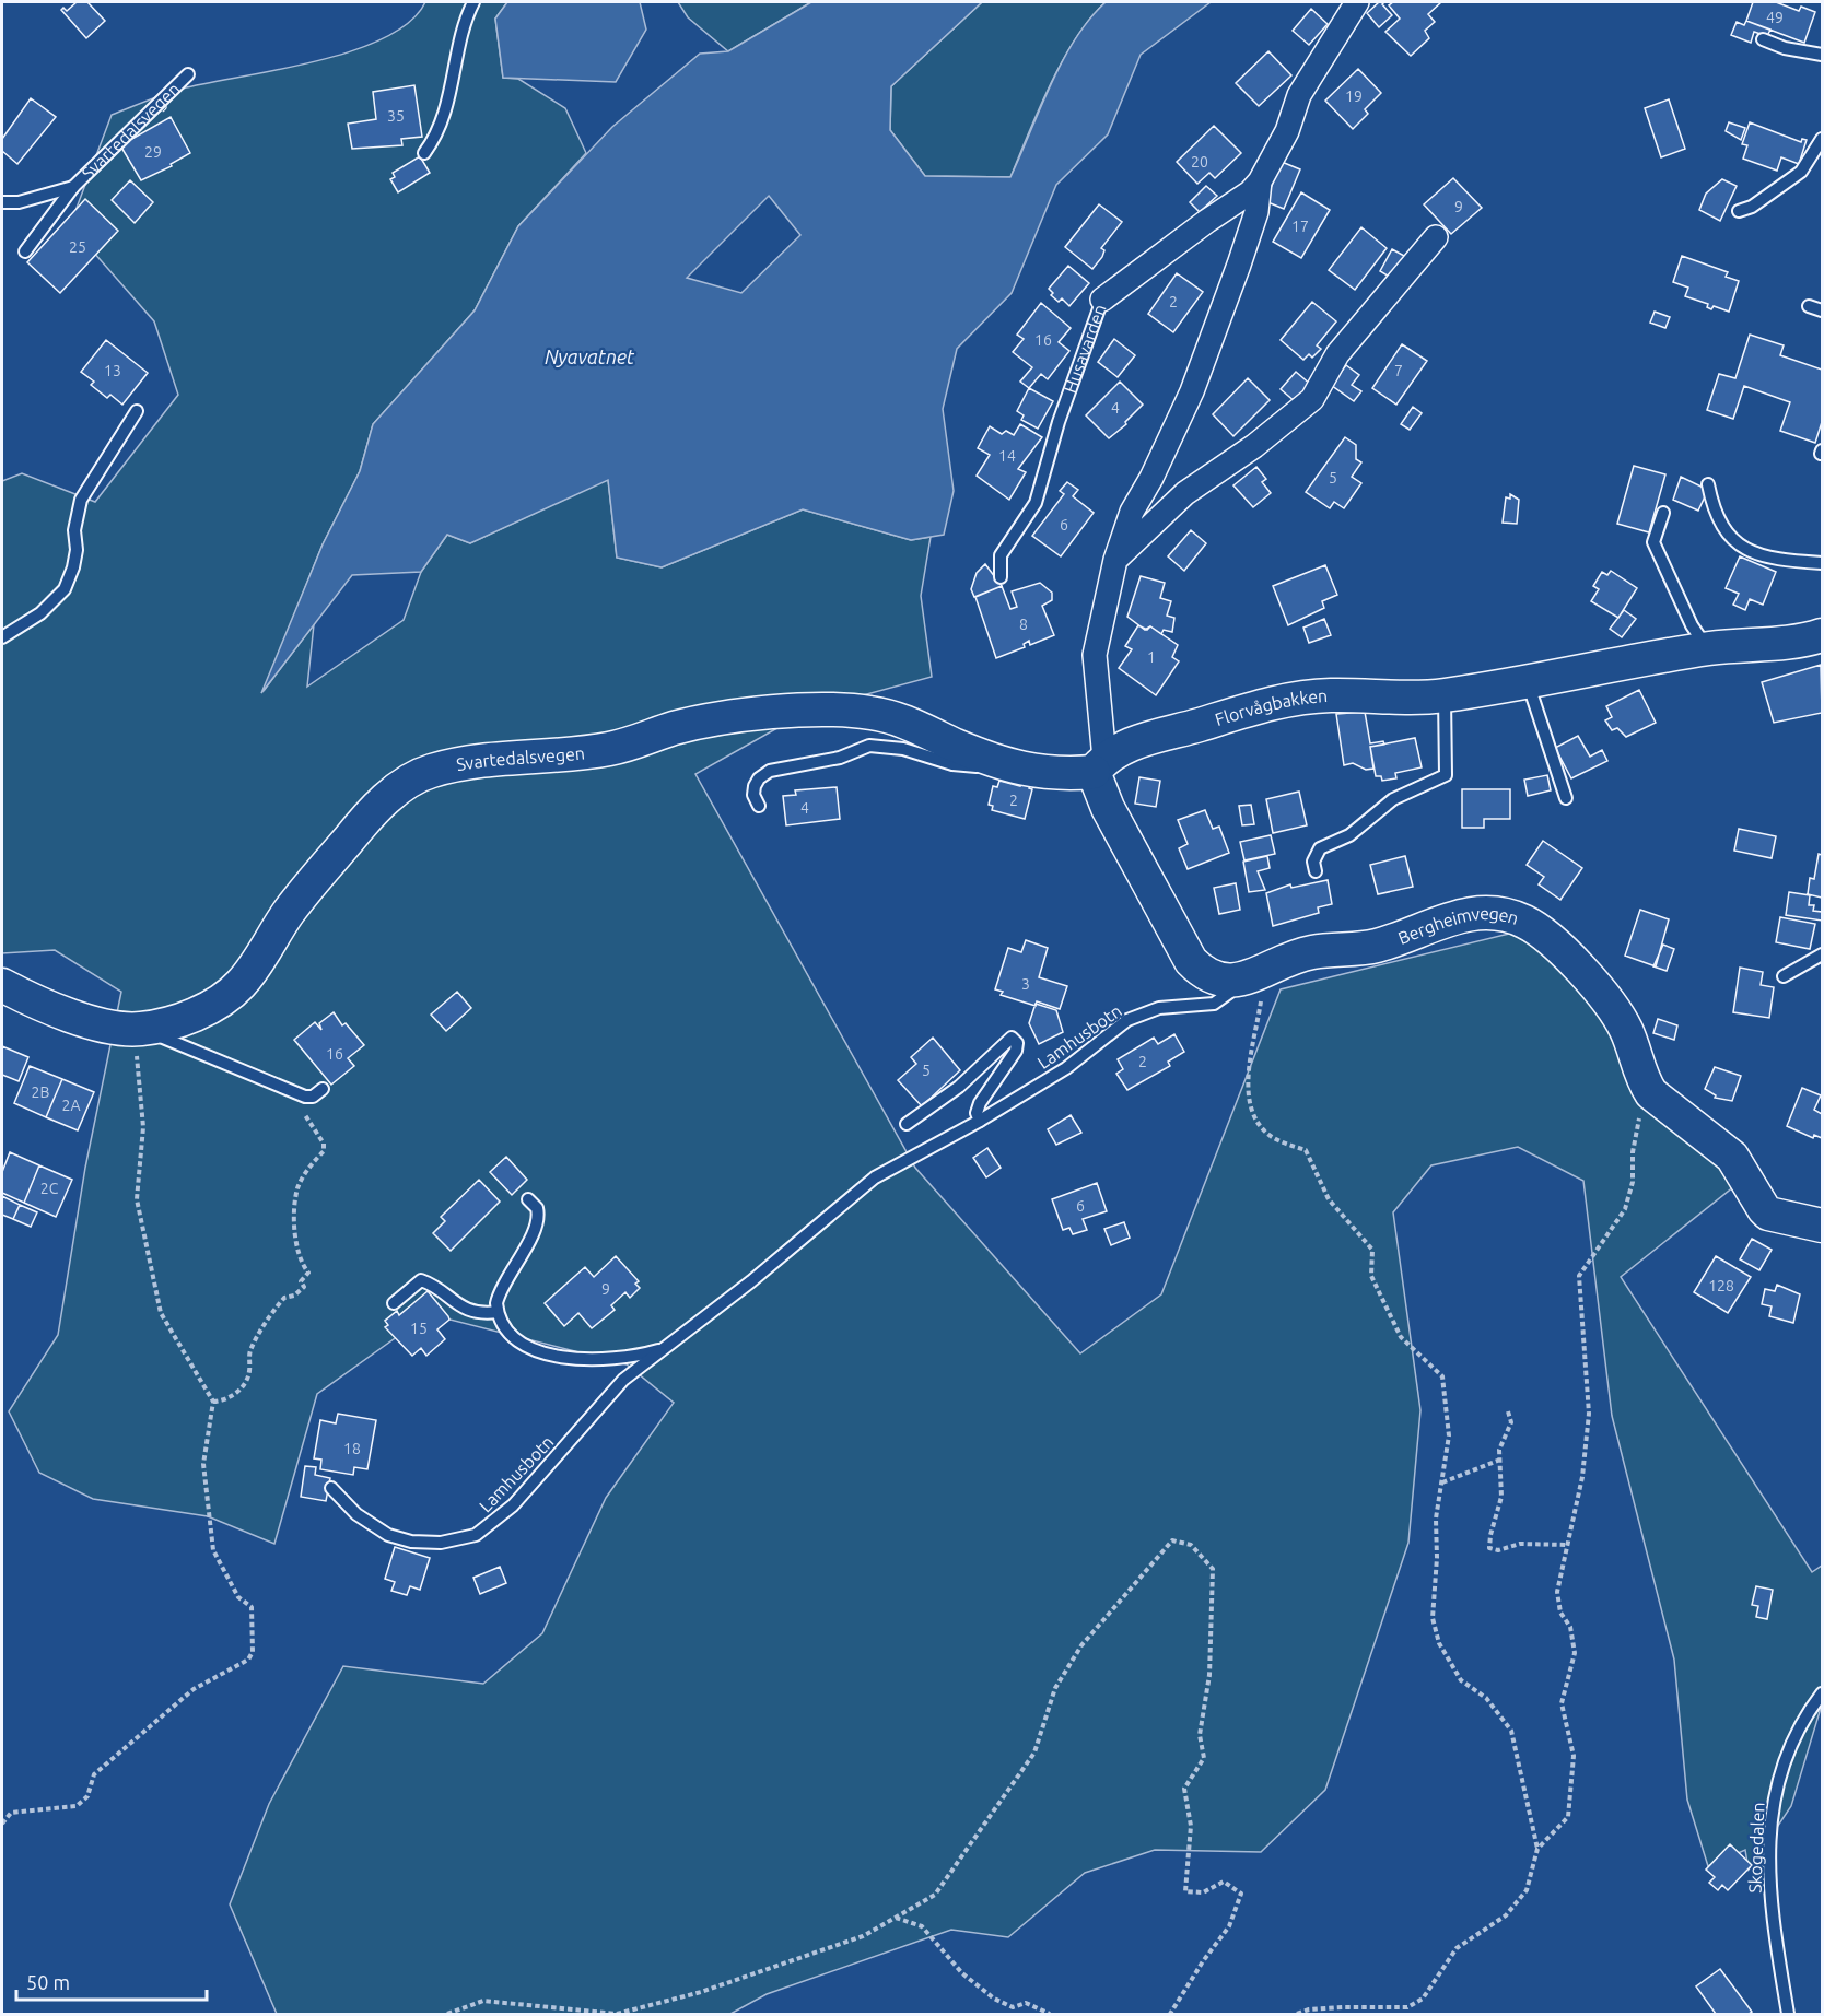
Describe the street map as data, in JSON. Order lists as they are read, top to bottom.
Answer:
{
  "streets": {
    "street": [
      "Svartedalsvegen",
      "Husavarden",
      "Florvågbakken",
      "Bergheimvegen"
    ],
    "lane": ["Lamhusbotn", "Skogedalen"]
  },
  "crossings": [
    ["Svartedalsvegen", "Husavarden"],
    ["Svartedalsvegen", "Florvågbakken"],
    ["Husavarden", "Florvågbakken"],
    ["Bergheimvegen", "Lamhusbotn"]
  ],
  "water": ["Nyavatnet"],
  "house_numbers": [
    "49",
    "19",
    "35",
    "29",
    "20",
    "9",
    "17",
    "25",
    "2",
    "16",
    "13",
    "7",
    "4",
    "14",
    "5",
    "6",
    "8",
    "1",
    "2",
    "4",
    "3",
    "16",
    "2",
    "5",
    "2B",
    "2A",
    "2C",
    "6",
    "128",
    "9",
    "15",
    "18"
  ],
  "scale_bar": "50 m"
}
